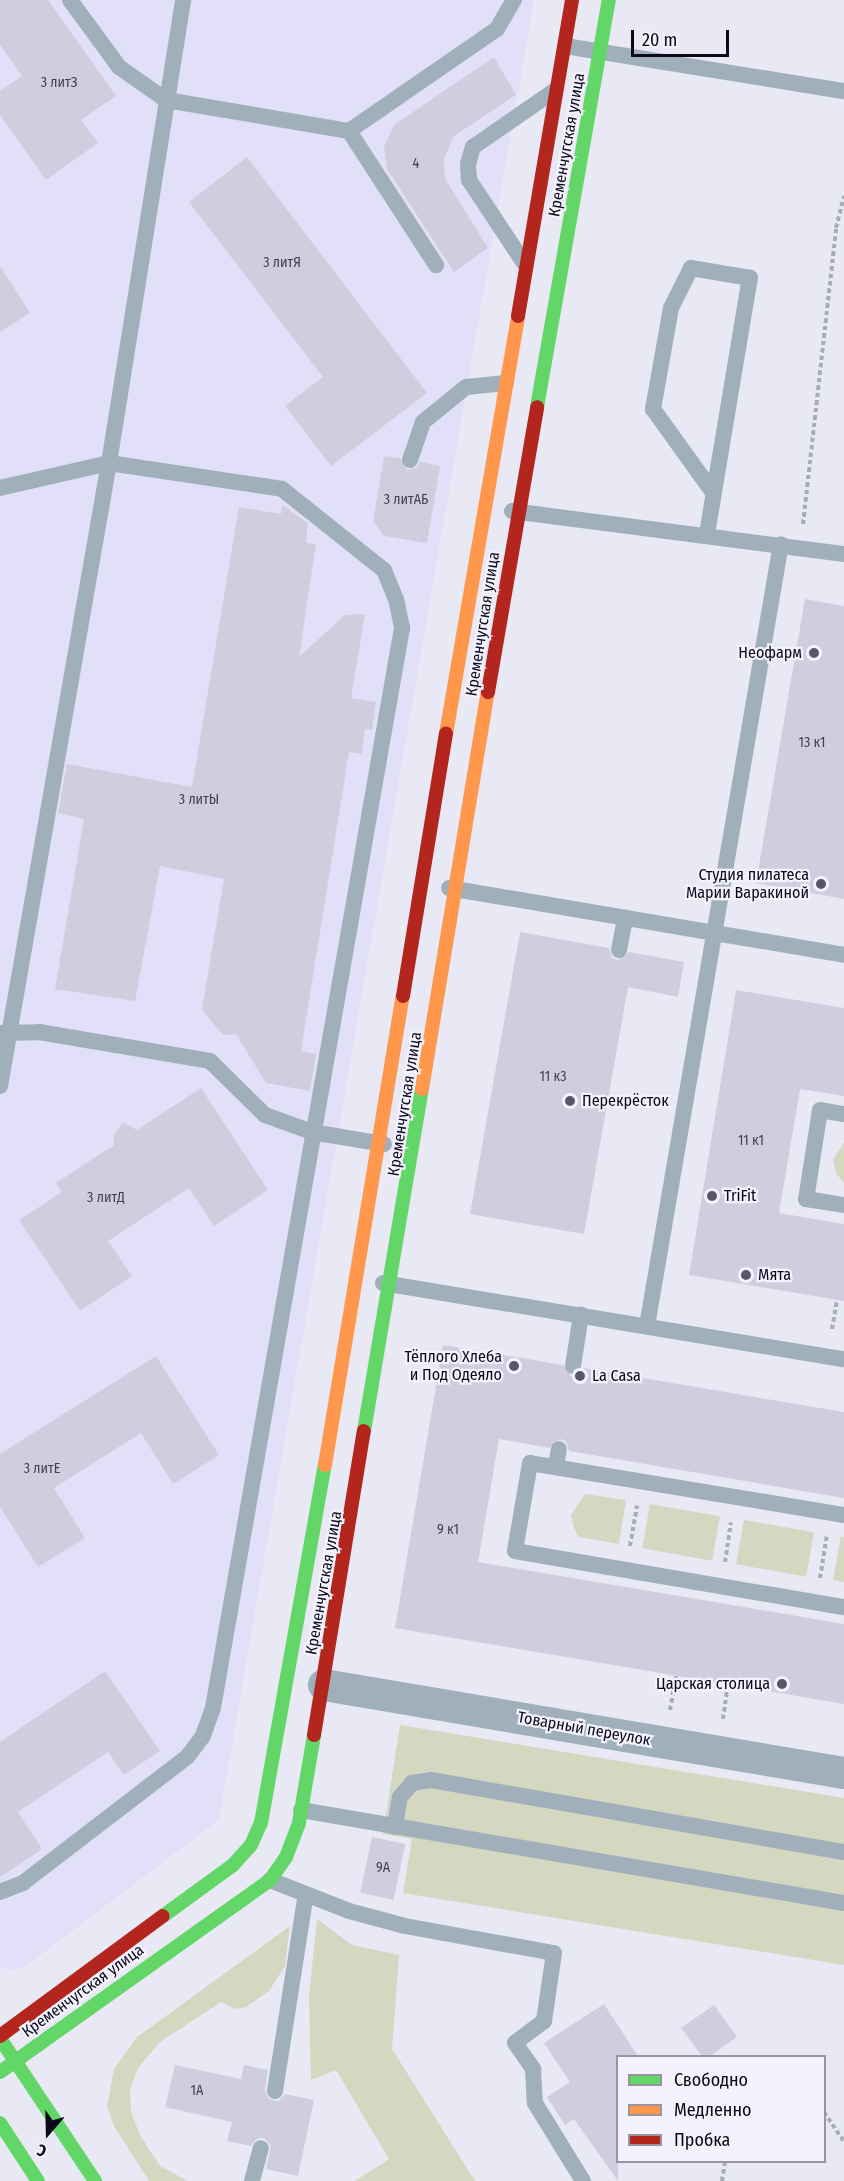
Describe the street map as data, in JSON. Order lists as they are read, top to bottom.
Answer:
{
  "streets": {
    "street": ["Кременчугская улица", "Товарный переулок"]
  },
  "crossings": [
    ["Кременчугская улица", "Товарный переулок"]
  ],
  "places": [
    "Неофарм",
    "Студия пилатеса Марии Варакиной",
    "Перекрёсток",
    "TriFit",
    "Мята",
    "Тёплого Хлеба и Под Одеяло",
    "La Casa",
    "Царская столица"
  ],
  "house_numbers": [
    "3 литЗ",
    "4",
    "3 литЯ",
    "3 литАБ",
    "13 к1",
    "3 литЫ",
    "11 к3",
    "11 к1",
    "3 литД",
    "3 литЕ",
    "9 к1",
    "9А",
    "1А"
  ],
  "legend": ["Свободно", "Медленно", "Пробка"],
  "scale_bar": "20 m",
  "north": "bottom"
}
